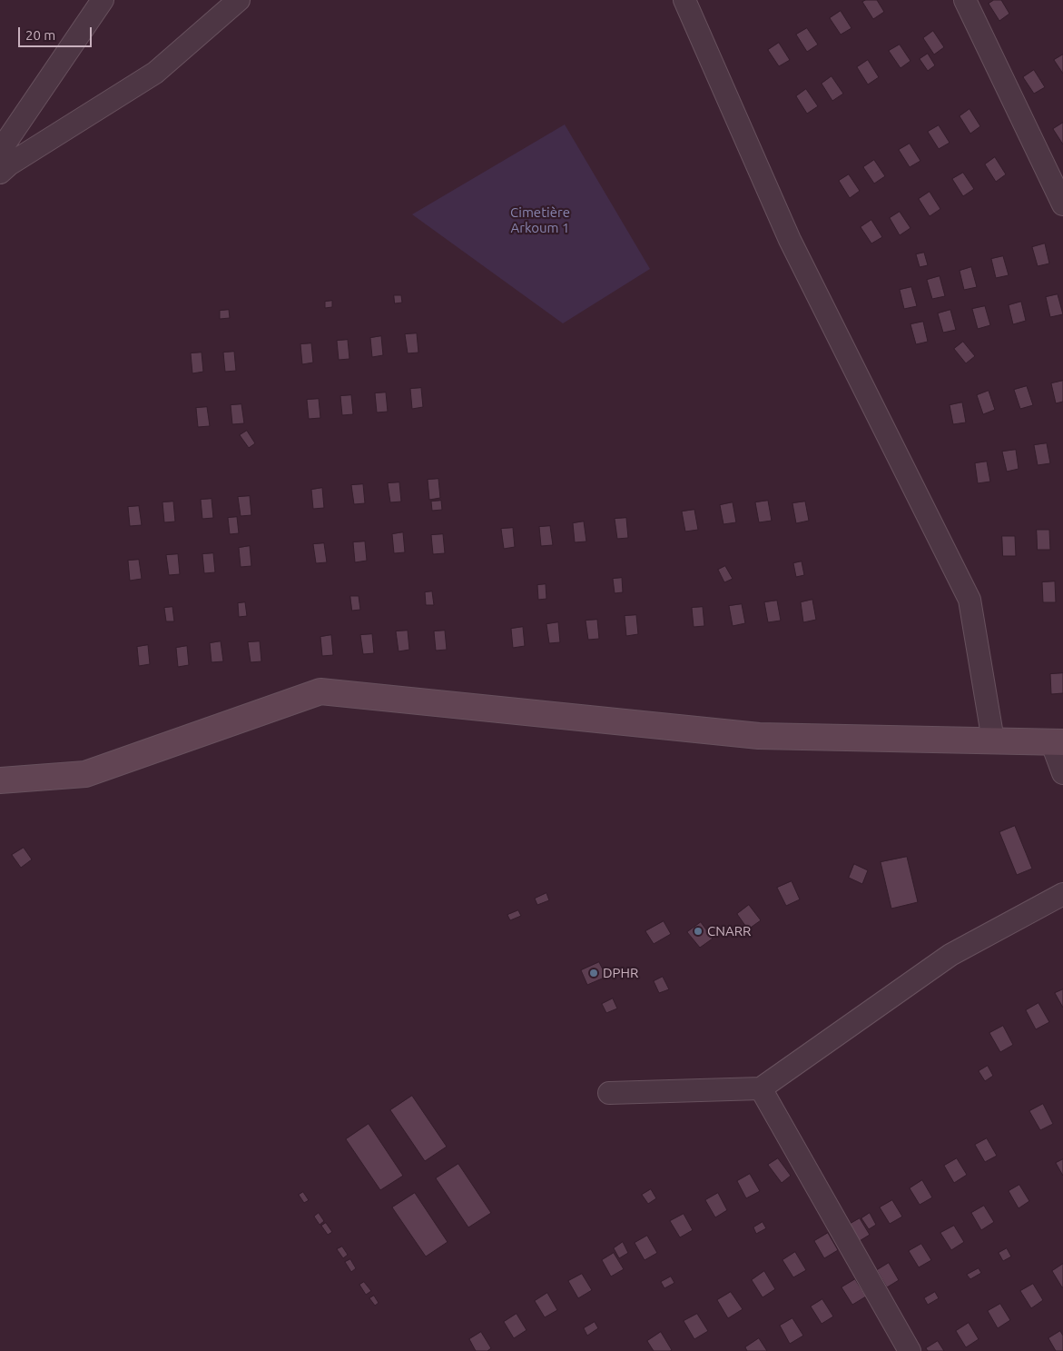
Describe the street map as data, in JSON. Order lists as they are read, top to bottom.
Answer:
{
  "parks": ["Cimetière Arkoum 1"],
  "places": ["CNARR", "DPHR"],
  "scale_bar": "20 m"
}
